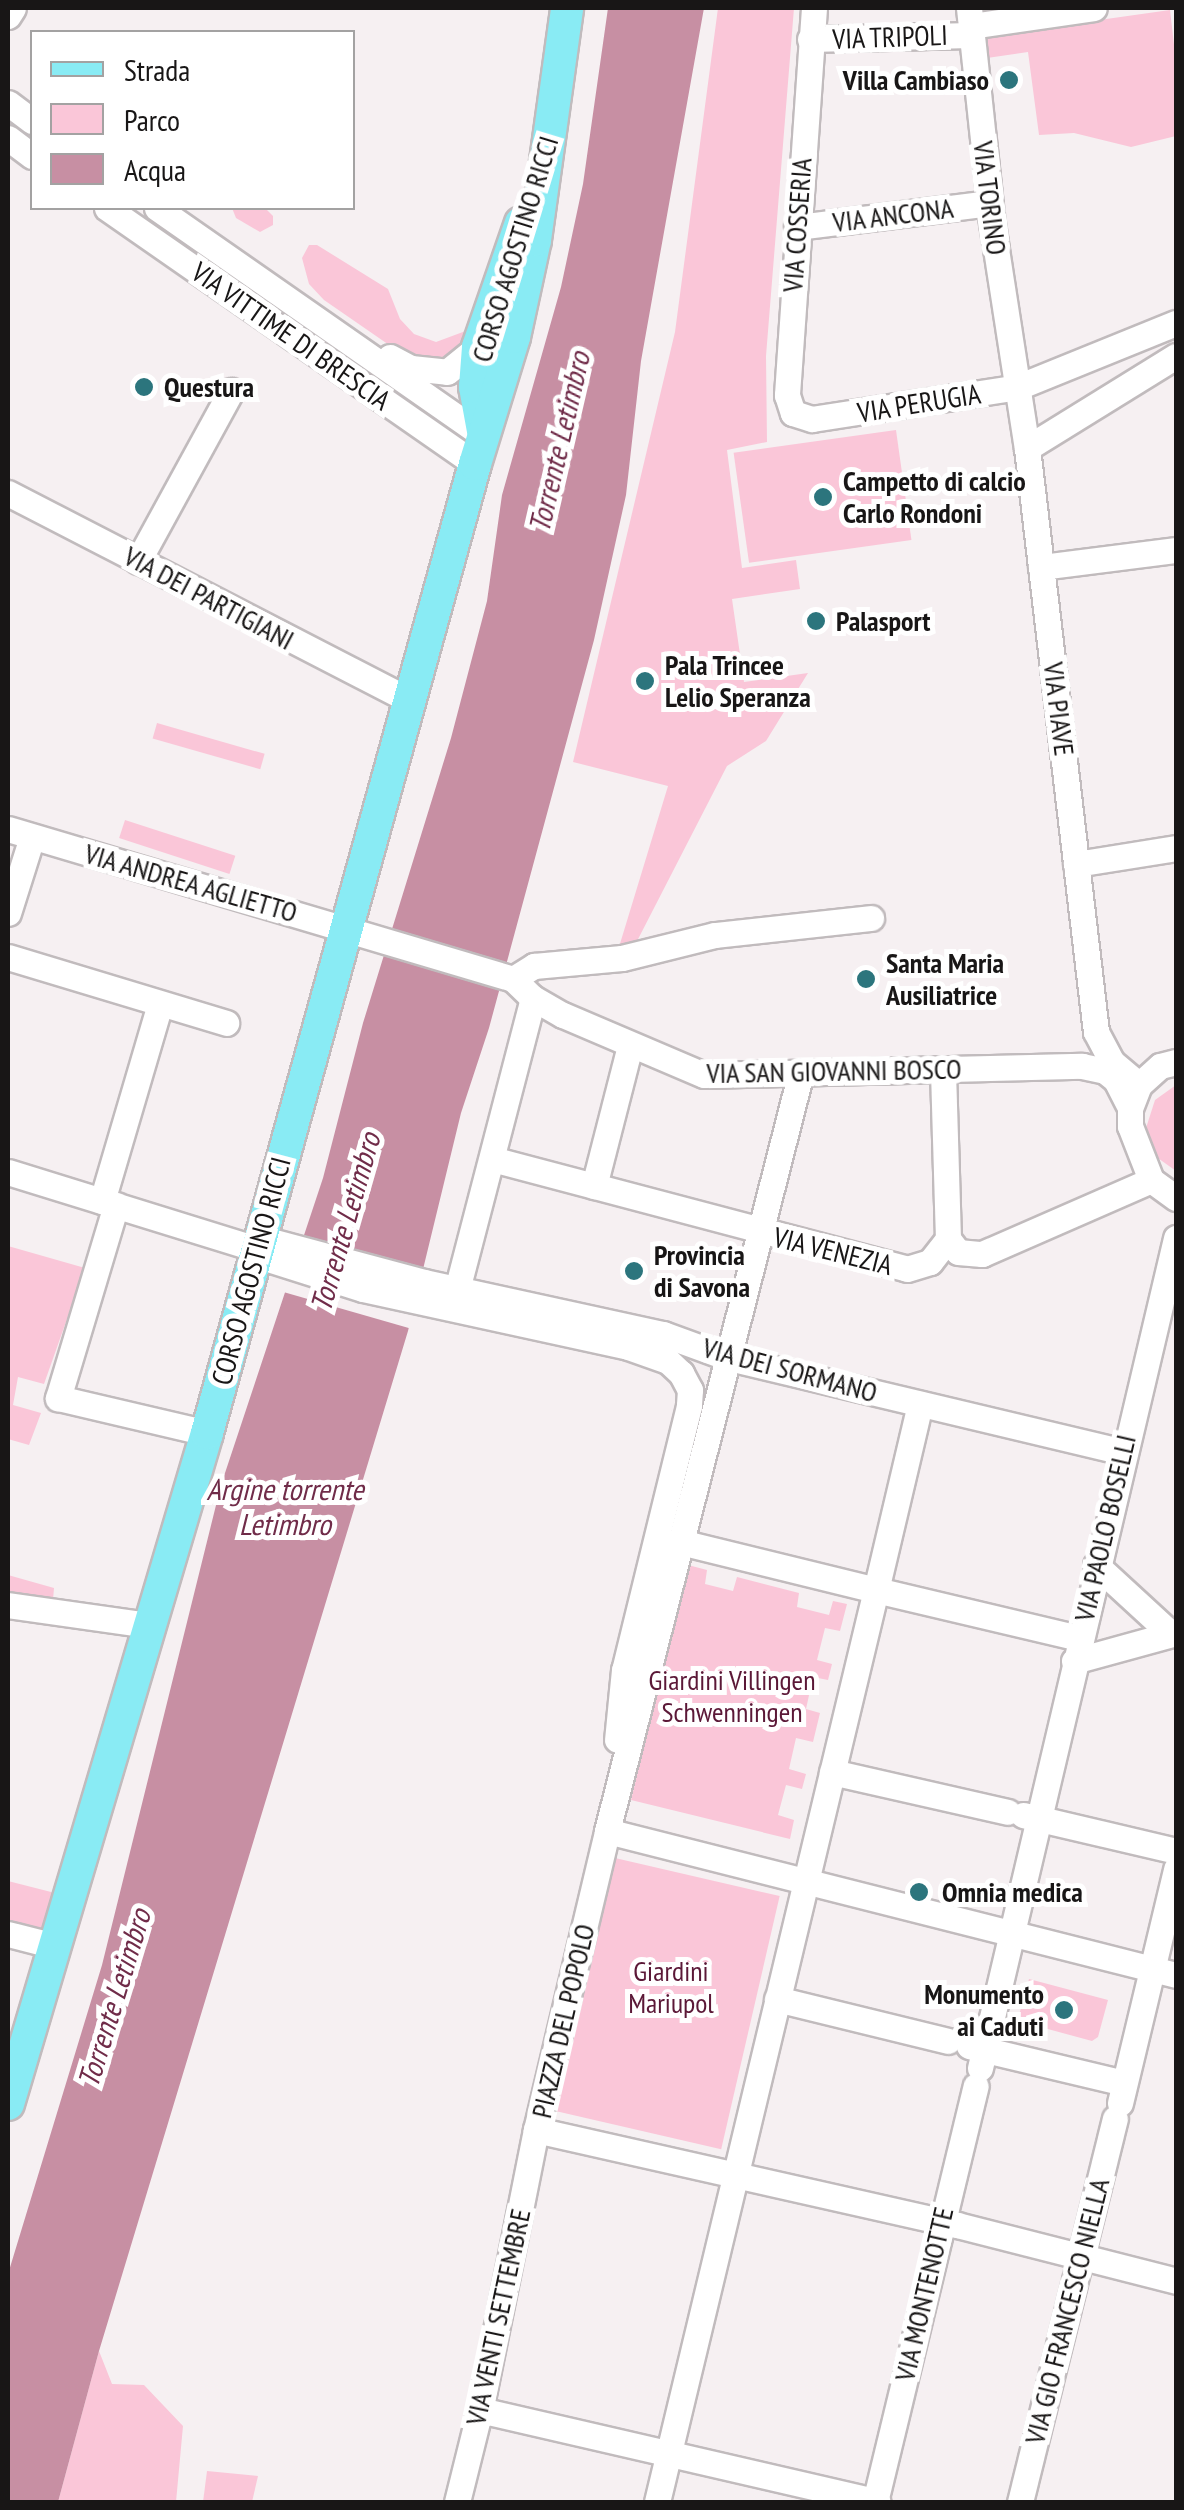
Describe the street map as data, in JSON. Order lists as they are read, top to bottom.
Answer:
{
  "streets": {
    "main road": ["CORSO AGOSTINO RICCI"],
    "street": [
      "VIA TRIPOLI",
      "VIA TORINO",
      "VIA ANCONA",
      "VIA COSSERIA",
      "VIA VITTIME DI BRESCIA",
      "VIA PERUGIA",
      "VIA DEI PARTIGIANI",
      "VIA PIAVE",
      "VIA ANDREA AGLIETTO",
      "VIA SAN GIOVANNI BOSCO",
      "VIA VENEZIA",
      "VIA DEI SORMANO",
      "VIA PAOLO BOSELLI",
      "PIAZZA DEL POPOLO",
      "VIA MONTENOTTE",
      "VIA GIO FRANCESCO NIELLA",
      "VIA VENTI SETTEMBRE"
    ]
  },
  "crossings": [
    ["VIA TRIPOLI", "VIA TORINO"],
    ["VIA TRIPOLI", "VIA COSSERIA"],
    ["VIA TORINO", "VIA ANCONA"],
    ["VIA TORINO", "VIA PERUGIA"],
    ["VIA TORINO", "VIA PIAVE"],
    ["VIA ANCONA", "VIA COSSERIA"],
    ["VIA COSSERIA", "VIA PERUGIA"],
    ["CORSO AGOSTINO RICCI", "VIA VITTIME DI BRESCIA"],
    ["CORSO AGOSTINO RICCI", "VIA DEI PARTIGIANI"],
    ["CORSO AGOSTINO RICCI", "VIA ANDREA AGLIETTO"],
    ["CORSO AGOSTINO RICCI", "VIA DEI SORMANO"],
    ["VIA PERUGIA", "VIA PIAVE"],
    ["VIA PIAVE", "VIA SAN GIOVANNI BOSCO"],
    ["VIA ANDREA AGLIETTO", "VIA SAN GIOVANNI BOSCO"],
    ["VIA SAN GIOVANNI BOSCO", "PIAZZA DEL POPOLO"],
    ["VIA VENEZIA", "PIAZZA DEL POPOLO"],
    ["VIA DEI SORMANO", "VIA PAOLO BOSELLI"],
    ["VIA DEI SORMANO", "PIAZZA DEL POPOLO"],
    ["VIA PAOLO BOSELLI", "VIA MONTENOTTE"],
    ["PIAZZA DEL POPOLO", "VIA MONTENOTTE"],
    ["PIAZZA DEL POPOLO", "VIA GIO FRANCESCO NIELLA"],
    ["PIAZZA DEL POPOLO", "VIA VENTI SETTEMBRE"]
  ],
  "water": ["Torrente Letimbro", "Argine torrente Letimbro"],
  "parks": ["Giardini Villingen Schwenningen", "Giardini Mariupol"],
  "places": [
    "Villa Cambiaso",
    "Questura",
    "Campetto di calcio Carlo Rondoni",
    "Palasport",
    "Pala Trincee Lelio Speranza",
    "Santa Maria Ausiliatrice",
    "Provincia di Savona",
    "Omnia medica",
    "Monumento ai Caduti"
  ],
  "legend": ["Strada", "Parco", "Acqua"]
}
